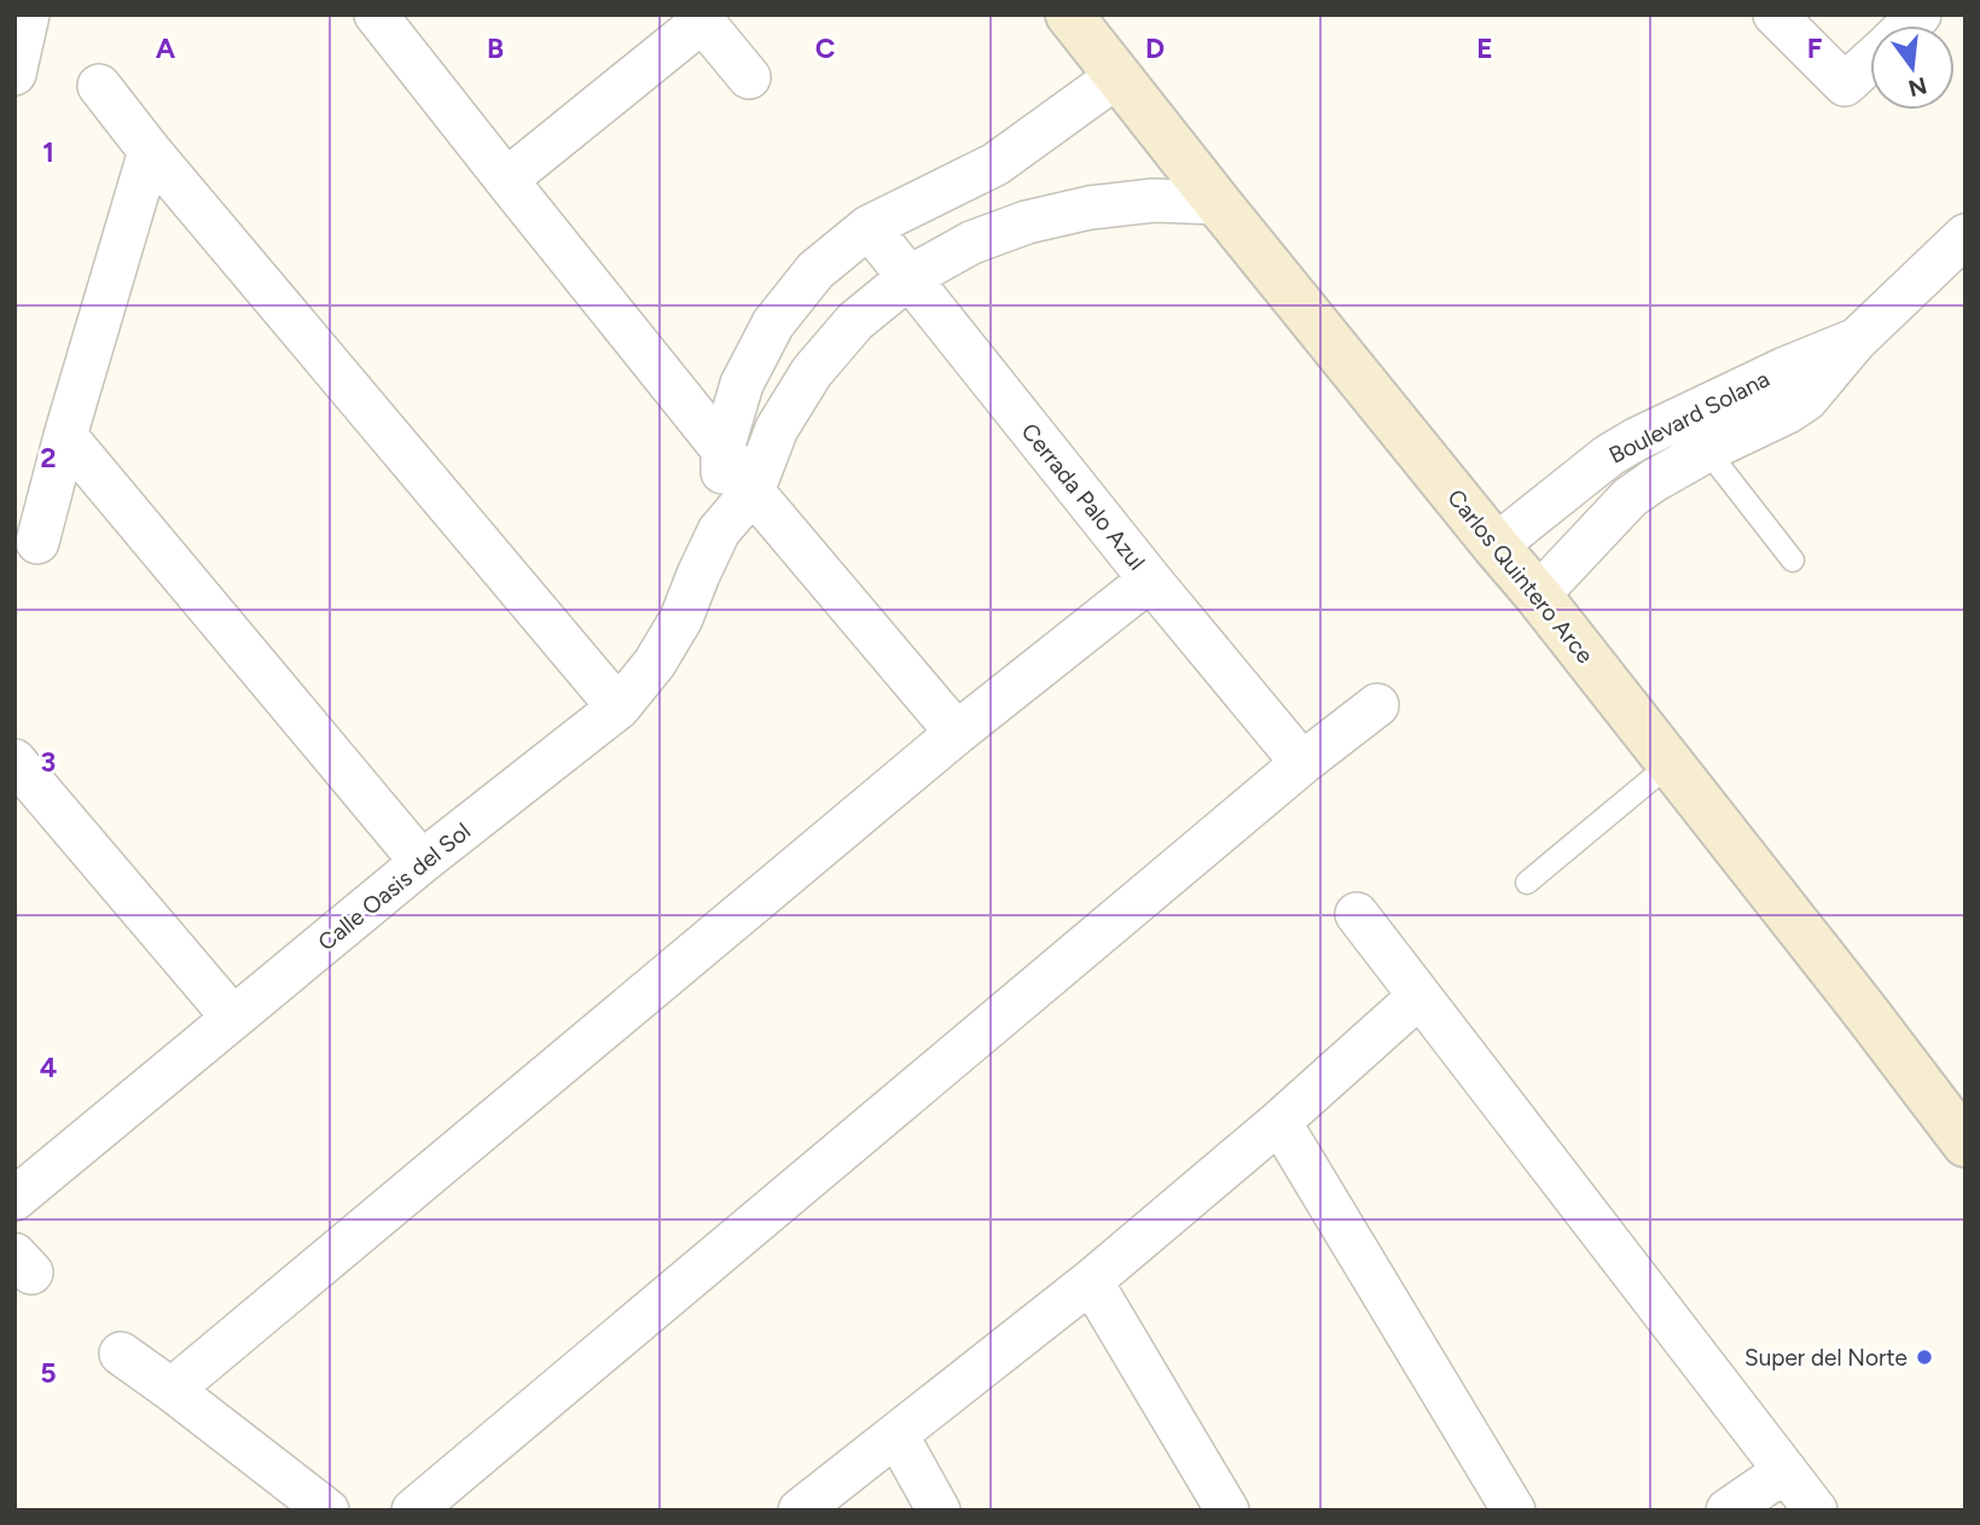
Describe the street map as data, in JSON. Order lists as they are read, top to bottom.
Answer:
{
  "streets": {
    "street": [
      "Boulevard Solana",
      "Cerrada Palo Azul",
      "Carlos Quintero Arce",
      "Calle Oasis del Sol"
    ]
  },
  "crossings": [
    ["Boulevard Solana", "Carlos Quintero Arce"],
    ["Cerrada Palo Azul", "Calle Oasis del Sol"],
    ["Carlos Quintero Arce", "Calle Oasis del Sol"]
  ],
  "places": ["Super del Norte"],
  "north": "bottom",
  "grid": {
    "columns": [
      "A",
      "B",
      "C",
      "D",
      "E",
      "F"
    ],
    "rows": [
      "1",
      "2",
      "3",
      "4",
      "5"
    ]
  }
}
